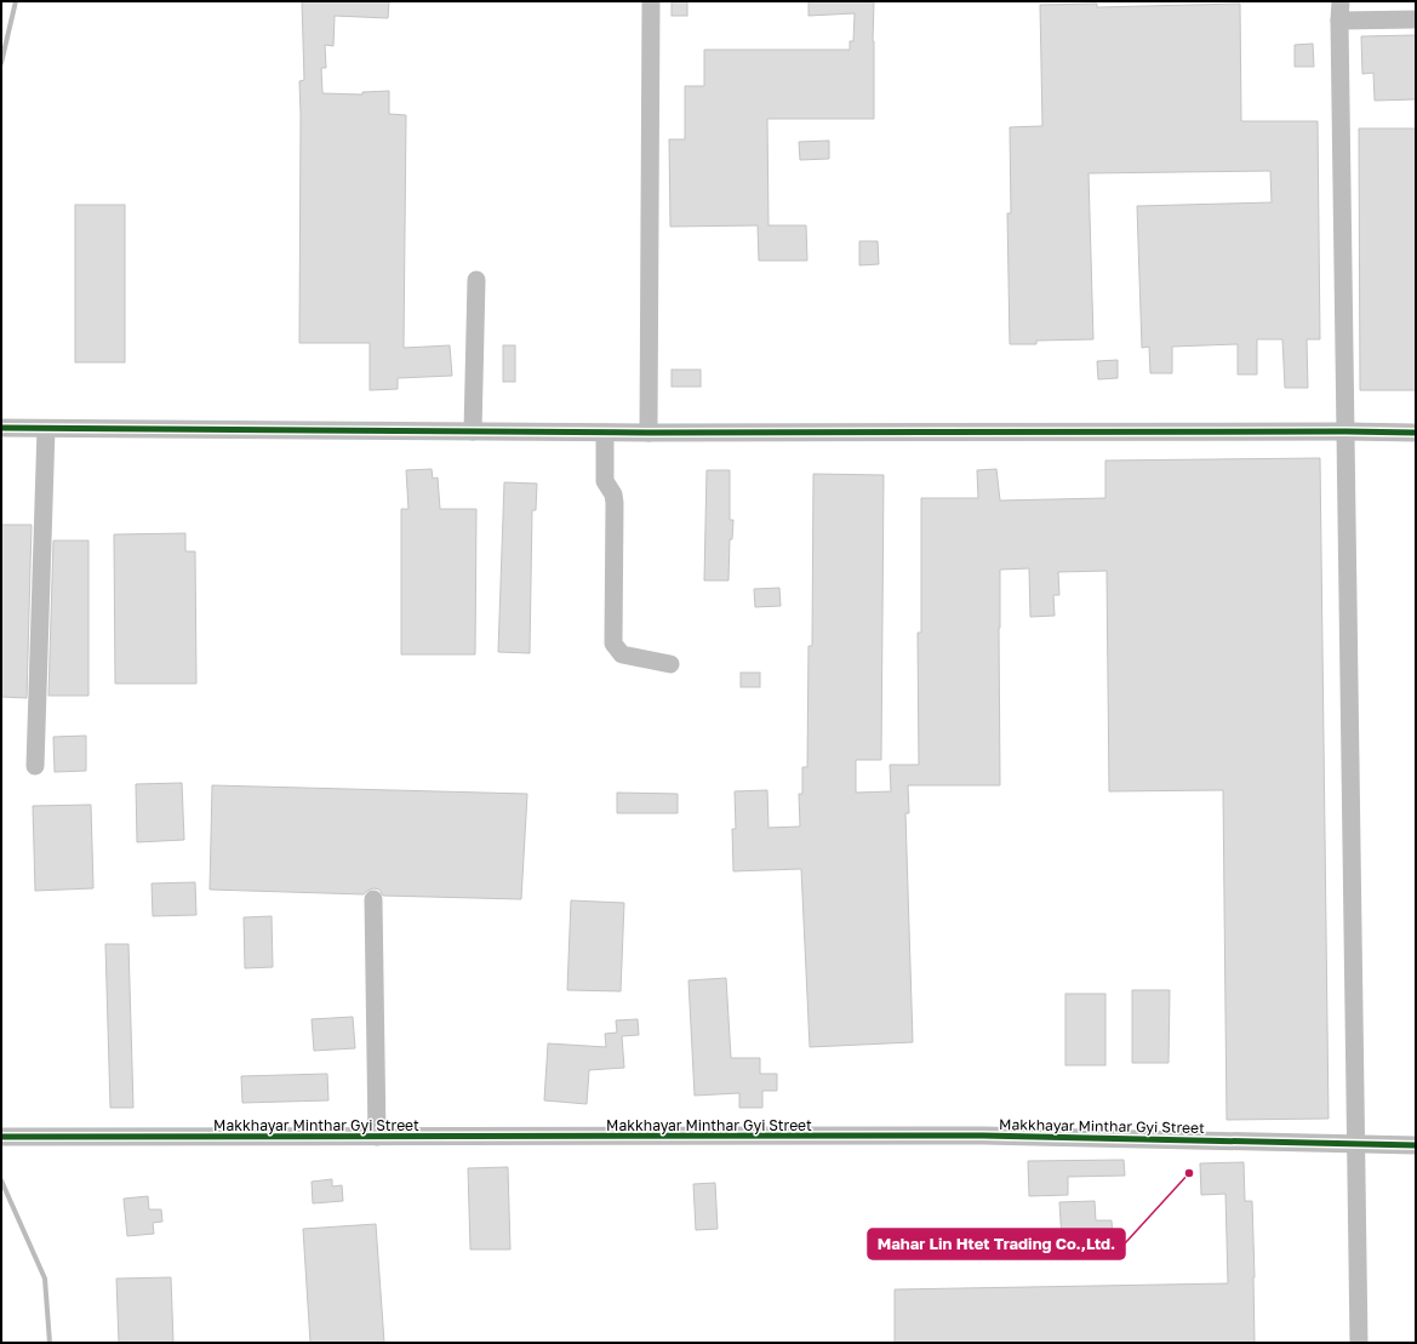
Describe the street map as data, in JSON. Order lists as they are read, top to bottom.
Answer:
{
  "streets": {
    "street": ["Makkhayar Minthar Gyi Street"]
  },
  "places": ["Mahar Lin Htet Trading Co.,Ltd."]
}
